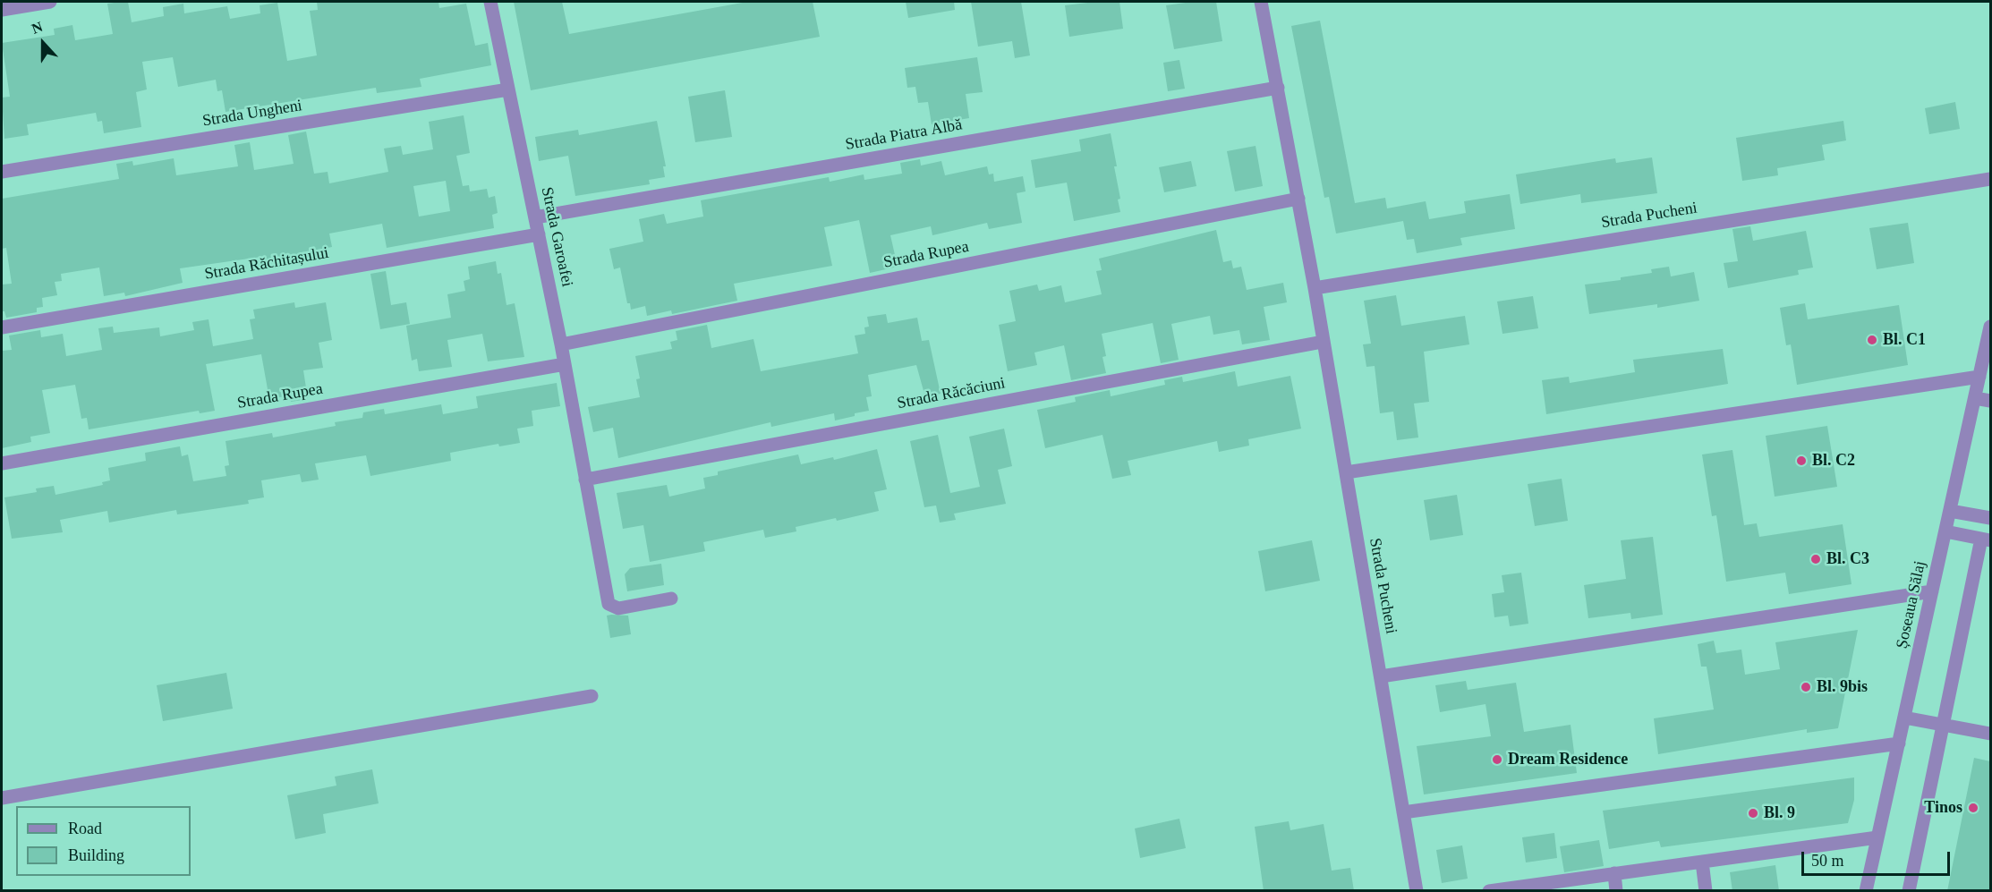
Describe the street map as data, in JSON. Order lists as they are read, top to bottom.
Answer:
{
  "streets": {
    "street": [
      "Strada Ungheni",
      "Strada Piatra Albă",
      "Strada Pucheni",
      "Strada Garoafei",
      "Strada Rupea",
      "Strada Răchitașului",
      "Strada Răcăciuni",
      "Șoseaua Sălaj"
    ]
  },
  "crossings": [
    ["Strada Ungheni", "Strada Garoafei"],
    ["Strada Piatra Albă", "Strada Pucheni"],
    ["Strada Piatra Albă", "Strada Garoafei"],
    ["Strada Pucheni", "Strada Rupea"],
    ["Strada Pucheni", "Strada Răcăciuni"],
    ["Strada Garoafei", "Strada Rupea"],
    ["Strada Garoafei", "Strada Răchitașului"],
    ["Strada Garoafei", "Strada Răcăciuni"]
  ],
  "places": [
    "Bl. C1",
    "Bl. C2",
    "Bl. C3",
    "Bl. 9bis",
    "Dream Residence",
    "Tinos",
    "Bl. 9"
  ],
  "legend": ["Road", "Building"],
  "scale_bar": "50 m",
  "north": "top"
}
